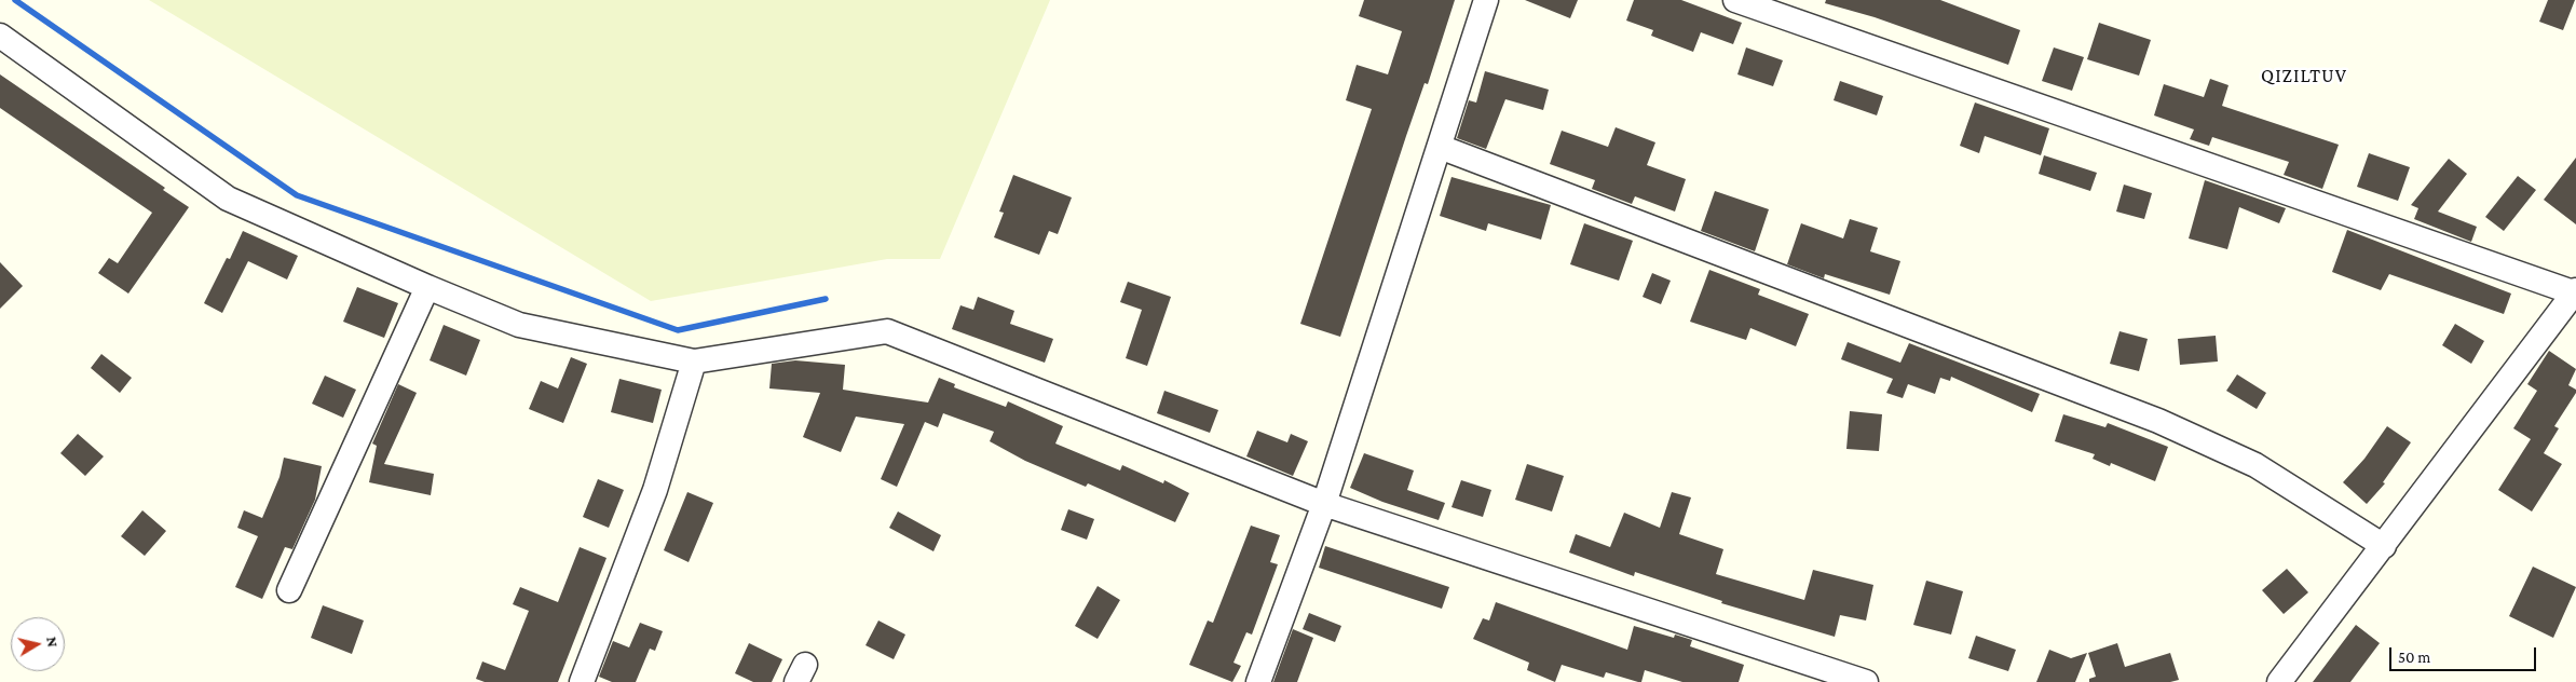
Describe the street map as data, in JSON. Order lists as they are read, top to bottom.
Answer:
{
  "districts": ["QIZILTUV"],
  "scale_bar": "50 m",
  "north": "right"
}
